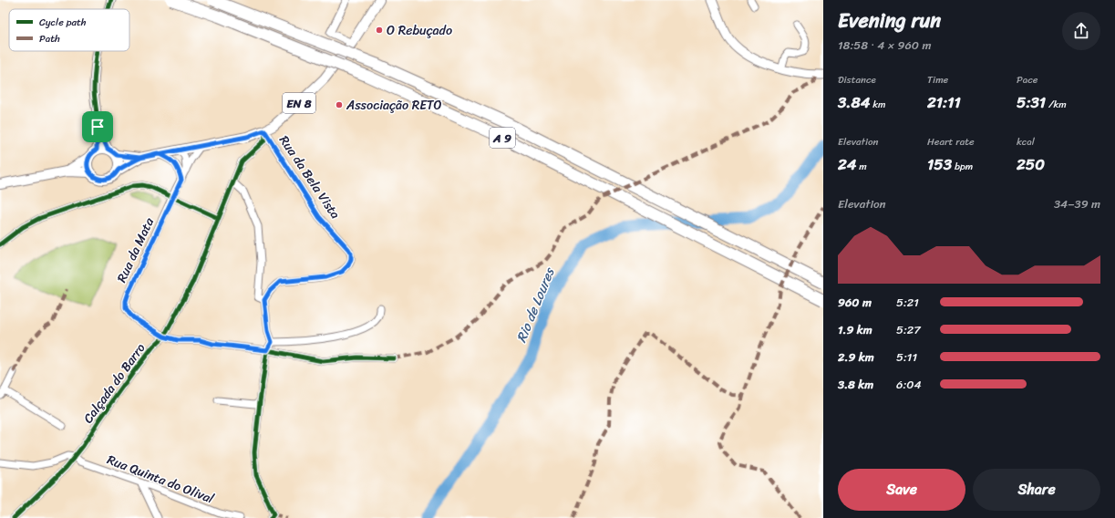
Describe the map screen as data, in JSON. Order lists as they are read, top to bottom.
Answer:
{
  "streets": {
    "highway": ["A 9"],
    "main road": ["EN 8"],
    "street": [
      "Rua da Bela Vista",
      "Rua da Mata",
      "Calçada do Barro",
      "Rua Quinta do Olival"
    ]
  },
  "crossings": [
    ["EN 8", "Rua da Bela Vista"],
    ["EN 8", "Rua da Mata"],
    ["EN 8", "Calçada do Barro"],
    ["Rua da Bela Vista", "Calçada do Barro"],
    ["Rua da Mata", "Calçada do Barro"],
    ["Calçada do Barro", "Rua Quinta do Olival"]
  ],
  "water": ["Rio de Loures"],
  "places": ["O Rebuçado", "Associação RETO"],
  "legend": ["Cycle path", "Path"],
  "page": {
    "heading": ["Evening run", "18:58 · 4 × 960 m"],
    "stats": [
      ["Distance", "3.84 km"],
      ["Time", "21:11"],
      ["Pace", "5:31 /km"],
      ["Elevation", "24 m"],
      ["Heart rate", "153 bpm"],
      ["kcal", "250"]
    ],
    "chart": ["Elevation", "34–39 m"],
    "list": [
      {
        "name": "960 m",
        "note": "5:21"
      },
      {
        "name": "1.9 km",
        "note": "5:27"
      },
      {
        "name": "2.9 km",
        "note": "5:11"
      },
      {
        "name": "3.8 km",
        "note": "6:04"
      }
    ],
    "buttons": ["Save", "Share"]
  }
}
